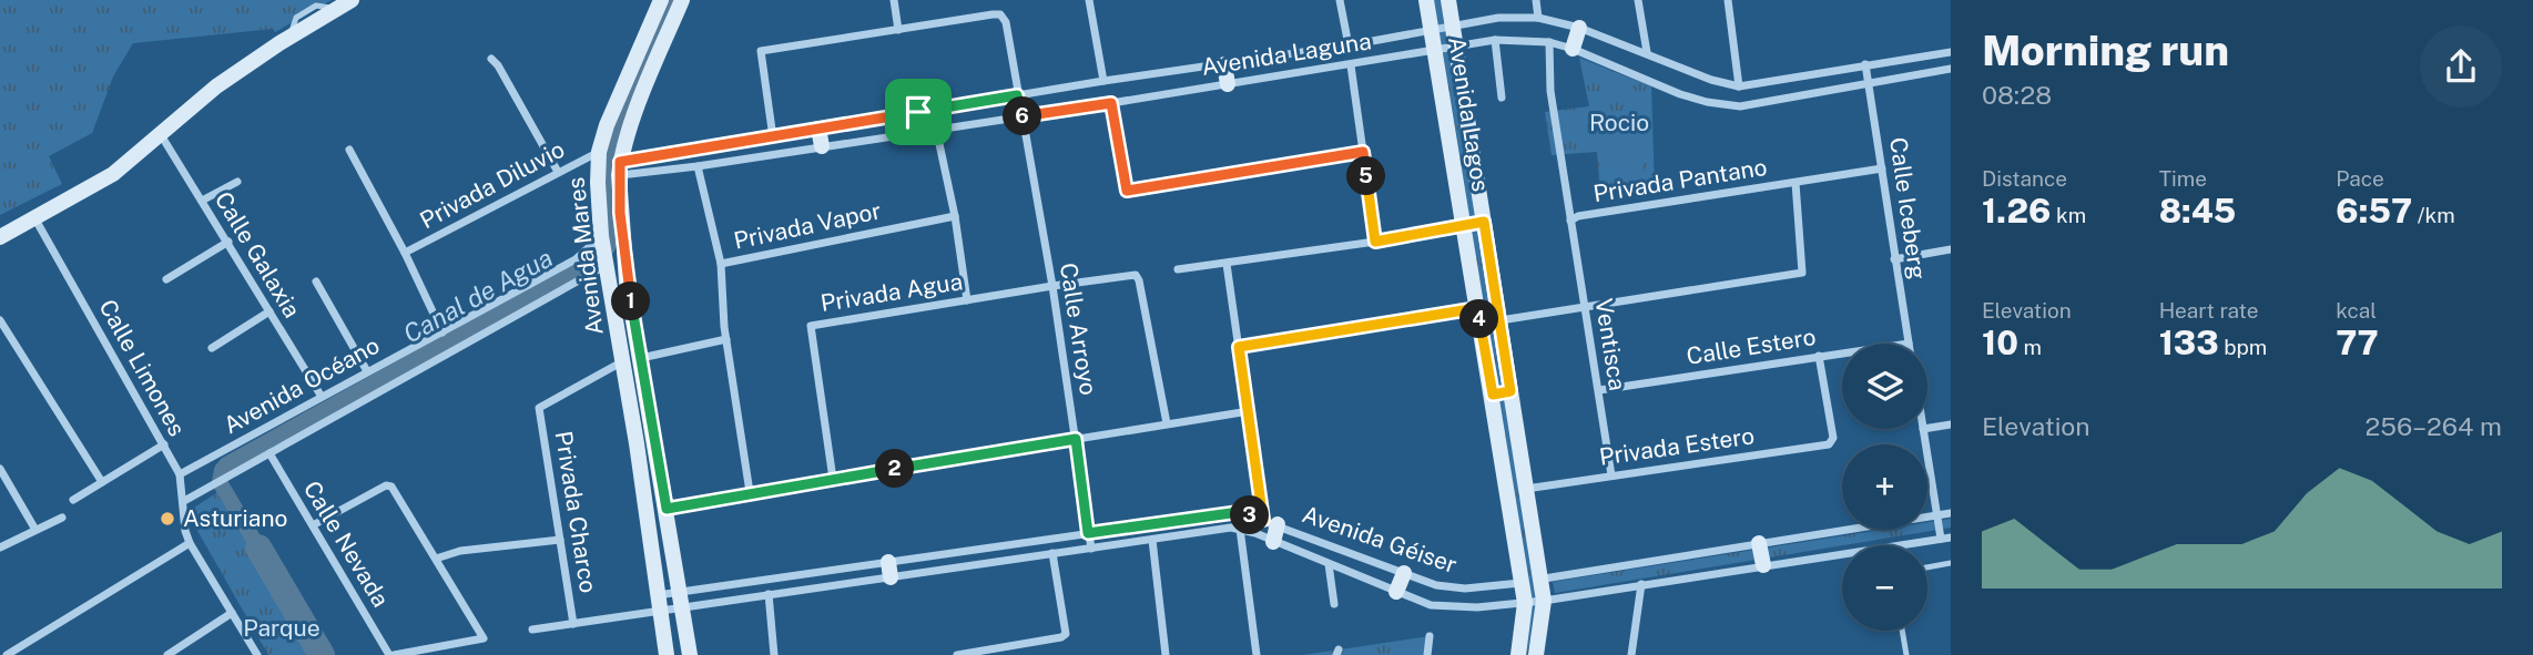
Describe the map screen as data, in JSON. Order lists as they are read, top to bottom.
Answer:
{
  "streets": {
    "street": [
      "Avenida Laguna",
      "Avenida Lagos",
      "Privada Pantano",
      "Privada Diluvio",
      "Calle Iceberg",
      "Privada Vapor",
      "Calle Galaxia",
      "Avenida Mares",
      "Privada Agua",
      "Calle Arroyo",
      "Ventisca",
      "Calle Estero",
      "Calle Limones",
      "Avenida Océano",
      "Privada Estero",
      "Privada Charco",
      "Avenida Géiser",
      "Calle Nevada"
    ]
  },
  "crossings": [
    ["Avenida Laguna", "Avenida Lagos"],
    ["Avenida Laguna", "Privada Pantano"],
    ["Avenida Laguna", "Calle Iceberg"],
    ["Avenida Laguna", "Privada Vapor"],
    ["Avenida Laguna", "Avenida Mares"],
    ["Avenida Laguna", "Calle Arroyo"],
    ["Avenida Lagos", "Privada Estero"],
    ["Avenida Lagos", "Avenida Géiser"],
    ["Privada Pantano", "Calle Iceberg"],
    ["Privada Pantano", "Ventisca"],
    ["Privada Diluvio", "Avenida Mares"],
    ["Calle Galaxia", "Avenida Océano"],
    ["Avenida Mares", "Avenida Océano"],
    ["Avenida Mares", "Privada Charco"],
    ["Avenida Mares", "Avenida Géiser"],
    ["Privada Agua", "Calle Arroyo"],
    ["Calle Arroyo", "Avenida Géiser"],
    ["Ventisca", "Calle Estero"],
    ["Ventisca", "Privada Estero"],
    ["Calle Estero", "Privada Estero"],
    ["Calle Limones", "Avenida Océano"],
    ["Avenida Océano", "Calle Nevada"]
  ],
  "water": ["Canal de Agua"],
  "parks": ["Rocio", "Parque"],
  "places": ["Asturiano"],
  "page": {
    "heading": ["Morning run", "08:28"],
    "pins": [
      "6",
      "5",
      "1",
      "4",
      "2",
      "3"
    ],
    "stats": [
      ["Distance", "1.26 km"],
      ["Time", "8:45"],
      ["Pace", "6:57 /km"],
      ["Elevation", "10 m"],
      ["Heart rate", "133 bpm"],
      ["kcal", "77"]
    ],
    "map_buttons": ["+", "−"],
    "chart": ["Elevation", "256–264 m"]
  }
}
